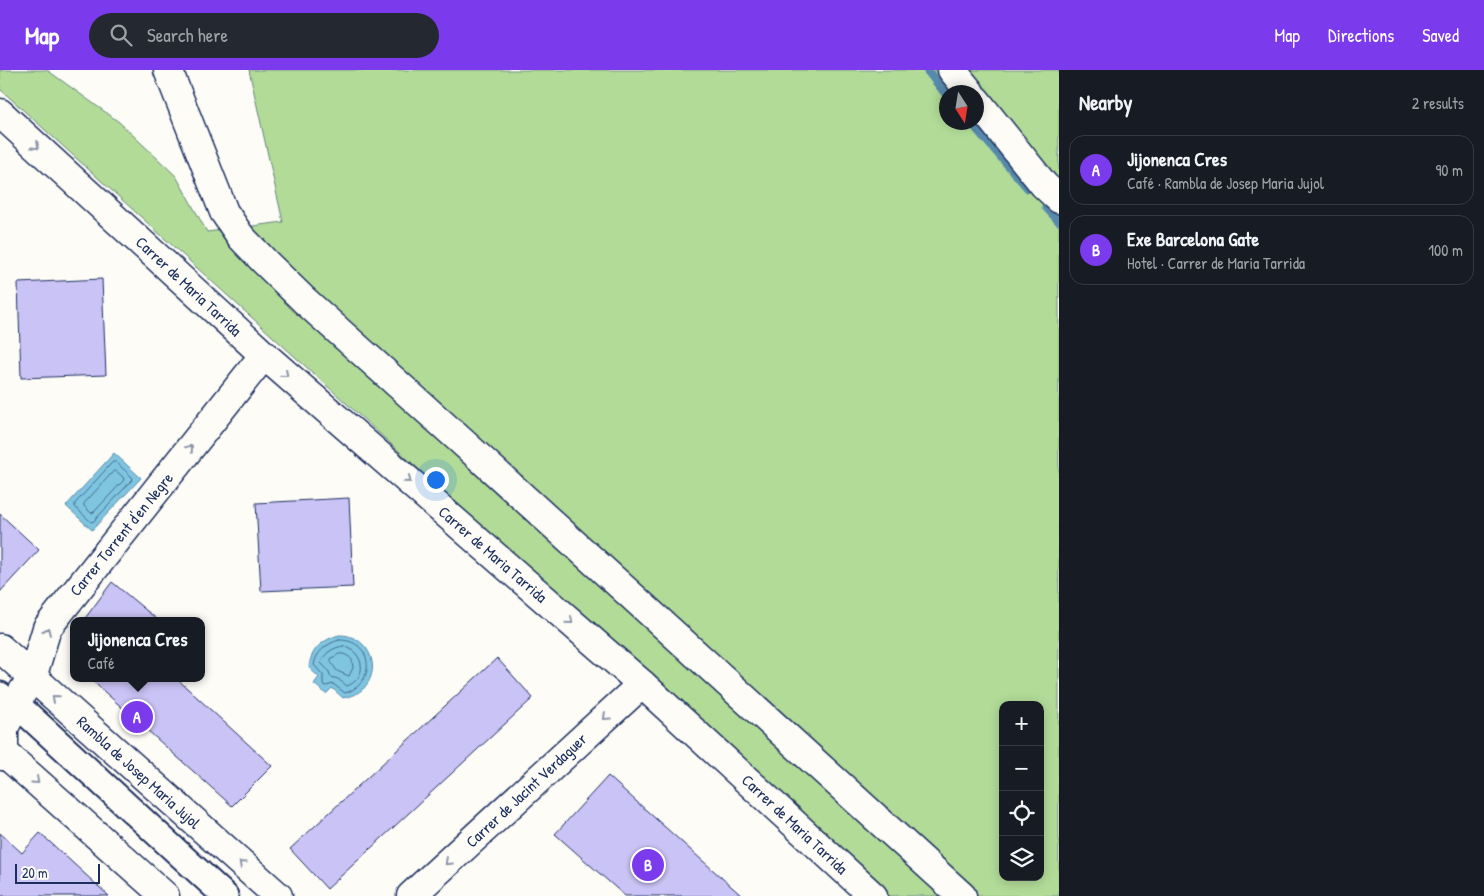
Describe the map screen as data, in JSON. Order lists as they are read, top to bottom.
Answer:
{
  "streets": {
    "street": [
      "Carrer de Maria Tarrida",
      "Carrer Torrent d'en Negre",
      "Rambla de Josep Maria Jujol",
      "Carrer de Jacint Verdaguer"
    ]
  },
  "crossings": [
    ["Carrer de Maria Tarrida", "Carrer Torrent d'en Negre"],
    ["Carrer de Maria Tarrida", "Carrer de Jacint Verdaguer"],
    ["Carrer Torrent d'en Negre", "Rambla de Josep Maria Jujol"]
  ],
  "one_way": ["Carrer Torrent d'en Negre", "Carrer de Jacint Verdaguer"],
  "scale_bar": "20 m",
  "north": "bottom",
  "page": {
    "header": "Map",
    "search": "Search here",
    "nav": ["Map", "Directions", "Saved"],
    "heading": ["Nearby", "2 results"],
    "list": [
      {
        "mark": "A",
        "name": "Jijonenca Cres",
        "note": "Café · Rambla de Josep Maria Jujol",
        "value": "90 m"
      },
      {
        "mark": "B",
        "name": "Exe Barcelona Gate",
        "note": "Hotel · Carrer de Maria Tarrida",
        "value": "100 m"
      }
    ],
    "popup": ["Jijonenca Cres", "Café"],
    "pins": ["A", "B"],
    "map_buttons": ["+", "−"],
    "scale": "20 m"
  }
}
